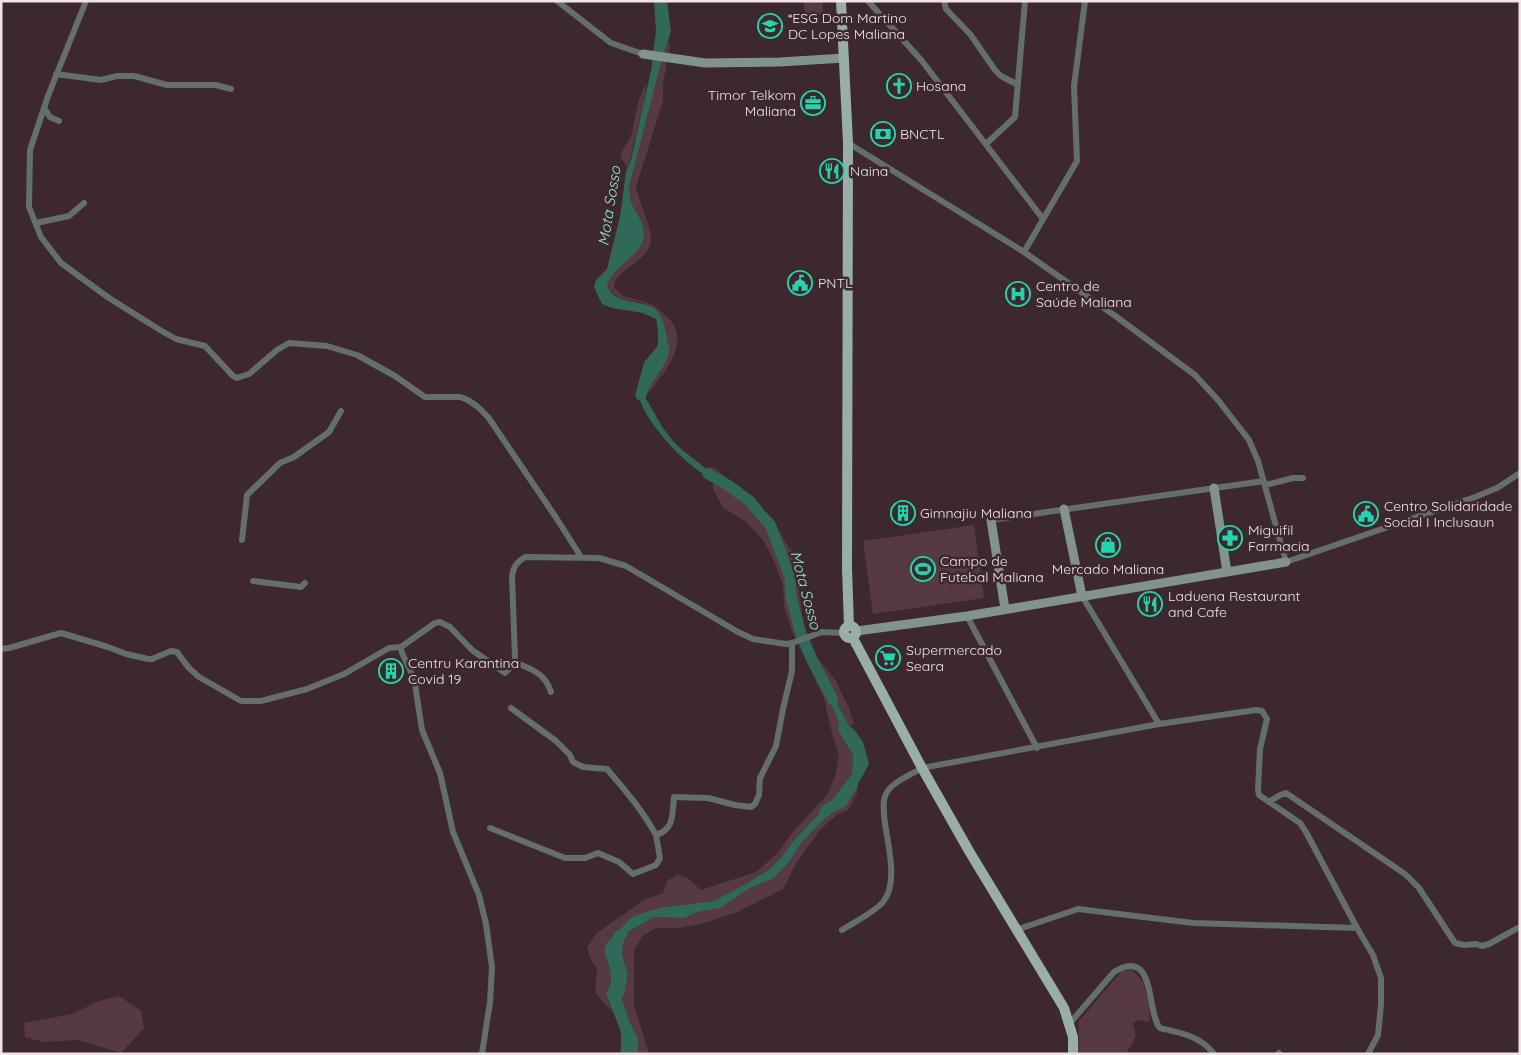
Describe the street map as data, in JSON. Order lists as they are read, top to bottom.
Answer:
{
  "water": ["Mota Sosso"],
  "places": {
    "school or university": ["*ESG Dom Martino DC Lopes Maliana"],
    "church": ["Hosana"],
    "office": ["Timor Telkom Maliana"],
    "bank": ["BNCTL"],
    "restaurant": ["Naina", "Laduena Restaurant and Cafe"],
    "public building": ["PNTL", "Centro Solidaridade Social I Inclusaun"],
    "hospital": ["Centro de Saúde Maliana"],
    "building": ["Gimnajiu Maliana", "Centru Karantina Covid 19"],
    "pharmacy": ["Miguifil Farmacia"],
    "shop": ["Mercado Maliana"],
    "sports": ["Campo de Futebal Maliana"],
    "supermarket": ["Supermercado Seara"]
  }
}
